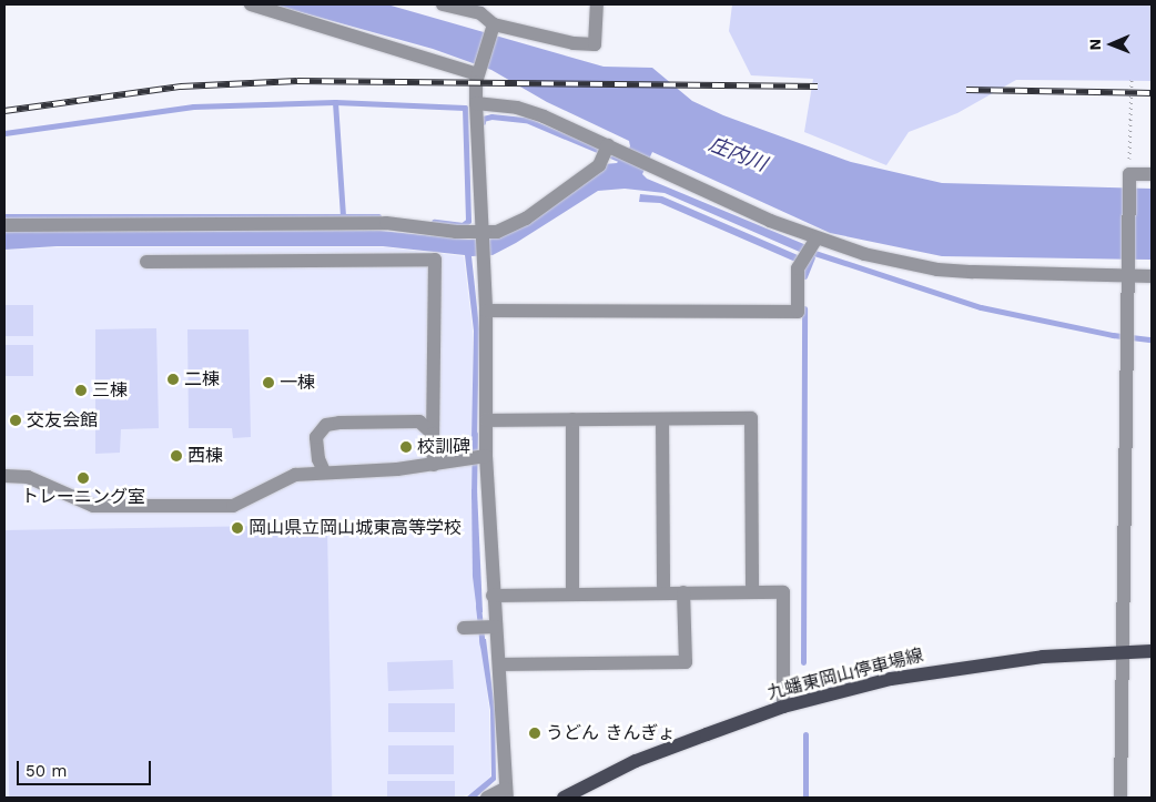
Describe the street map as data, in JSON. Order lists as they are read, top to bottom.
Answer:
{
  "streets": {
    "main road": ["九蟠東岡山停車場線"]
  },
  "water": ["庄内川"],
  "places": [
    "二棟",
    "一棟",
    "三棟",
    "交友会館",
    "校訓碑",
    "西棟",
    "トレーニング室",
    "岡山県立岡山城東高等学校",
    "うどん きんぎょ"
  ],
  "scale_bar": "50 m",
  "north": "left"
}
